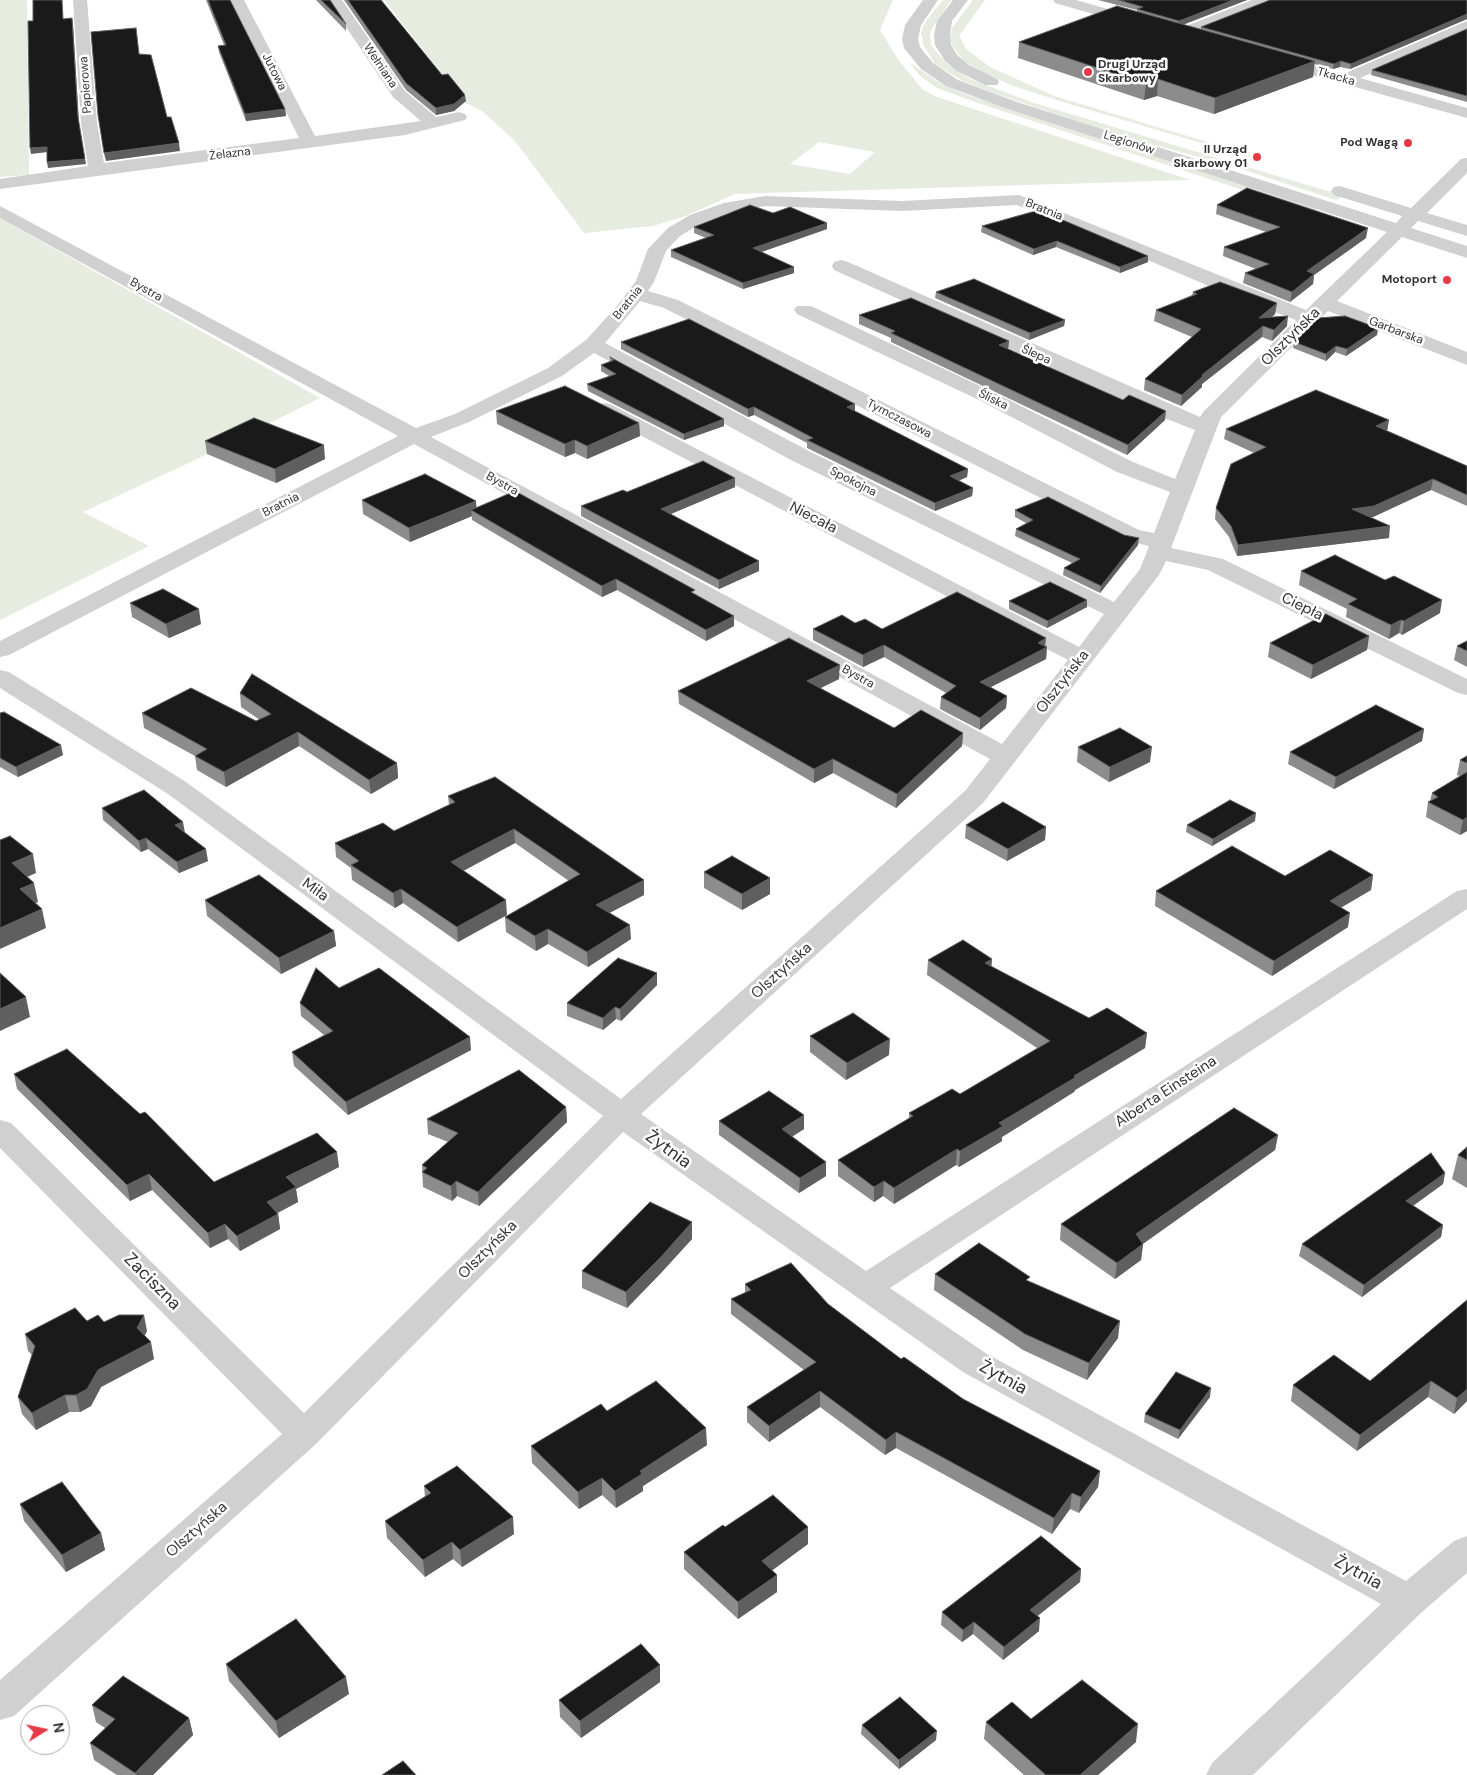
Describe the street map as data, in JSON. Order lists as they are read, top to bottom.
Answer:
{
  "streets": {
    "street": [
      "Wełniana",
      "Jutowa",
      "Tkacka",
      "Papierowa",
      "Legionów",
      "Żelazna",
      "Bratnia",
      "Bystra",
      "Garbarska",
      "Olsztyńska",
      "Ślepa",
      "Śliska",
      "Tymczasowa",
      "Spokojna",
      "Niecała",
      "Ciepła",
      "Miła",
      "Alberta Einsteina",
      "Żytnia",
      "Zaciszna"
    ]
  },
  "crossings": [
    ["Wełniana", "Żelazna"],
    ["Jutowa", "Żelazna"],
    ["Papierowa", "Żelazna"],
    ["Legionów", "Olsztyńska"],
    ["Bratnia", "Bystra"],
    ["Bratnia", "Garbarska"],
    ["Bratnia", "Olsztyńska"],
    ["Bratnia", "Tymczasowa"],
    ["Bratnia", "Spokojna"],
    ["Bratnia", "Niecała"],
    ["Bystra", "Olsztyńska"],
    ["Garbarska", "Olsztyńska"],
    ["Olsztyńska", "Ślepa"],
    ["Olsztyńska", "Śliska"],
    ["Olsztyńska", "Tymczasowa"],
    ["Olsztyńska", "Spokojna"],
    ["Olsztyńska", "Niecała"],
    ["Olsztyńska", "Ciepła"],
    ["Olsztyńska", "Miła"],
    ["Olsztyńska", "Żytnia"],
    ["Olsztyńska", "Zaciszna"],
    ["Tymczasowa", "Ciepła"],
    ["Miła", "Żytnia"],
    ["Alberta Einsteina", "Żytnia"]
  ],
  "places": [
    "Drugi Urząd Skarbowy",
    "Pod Wagą",
    "II Urząd Skarbowy 01",
    "Motoport"
  ],
  "north": "right"
}
